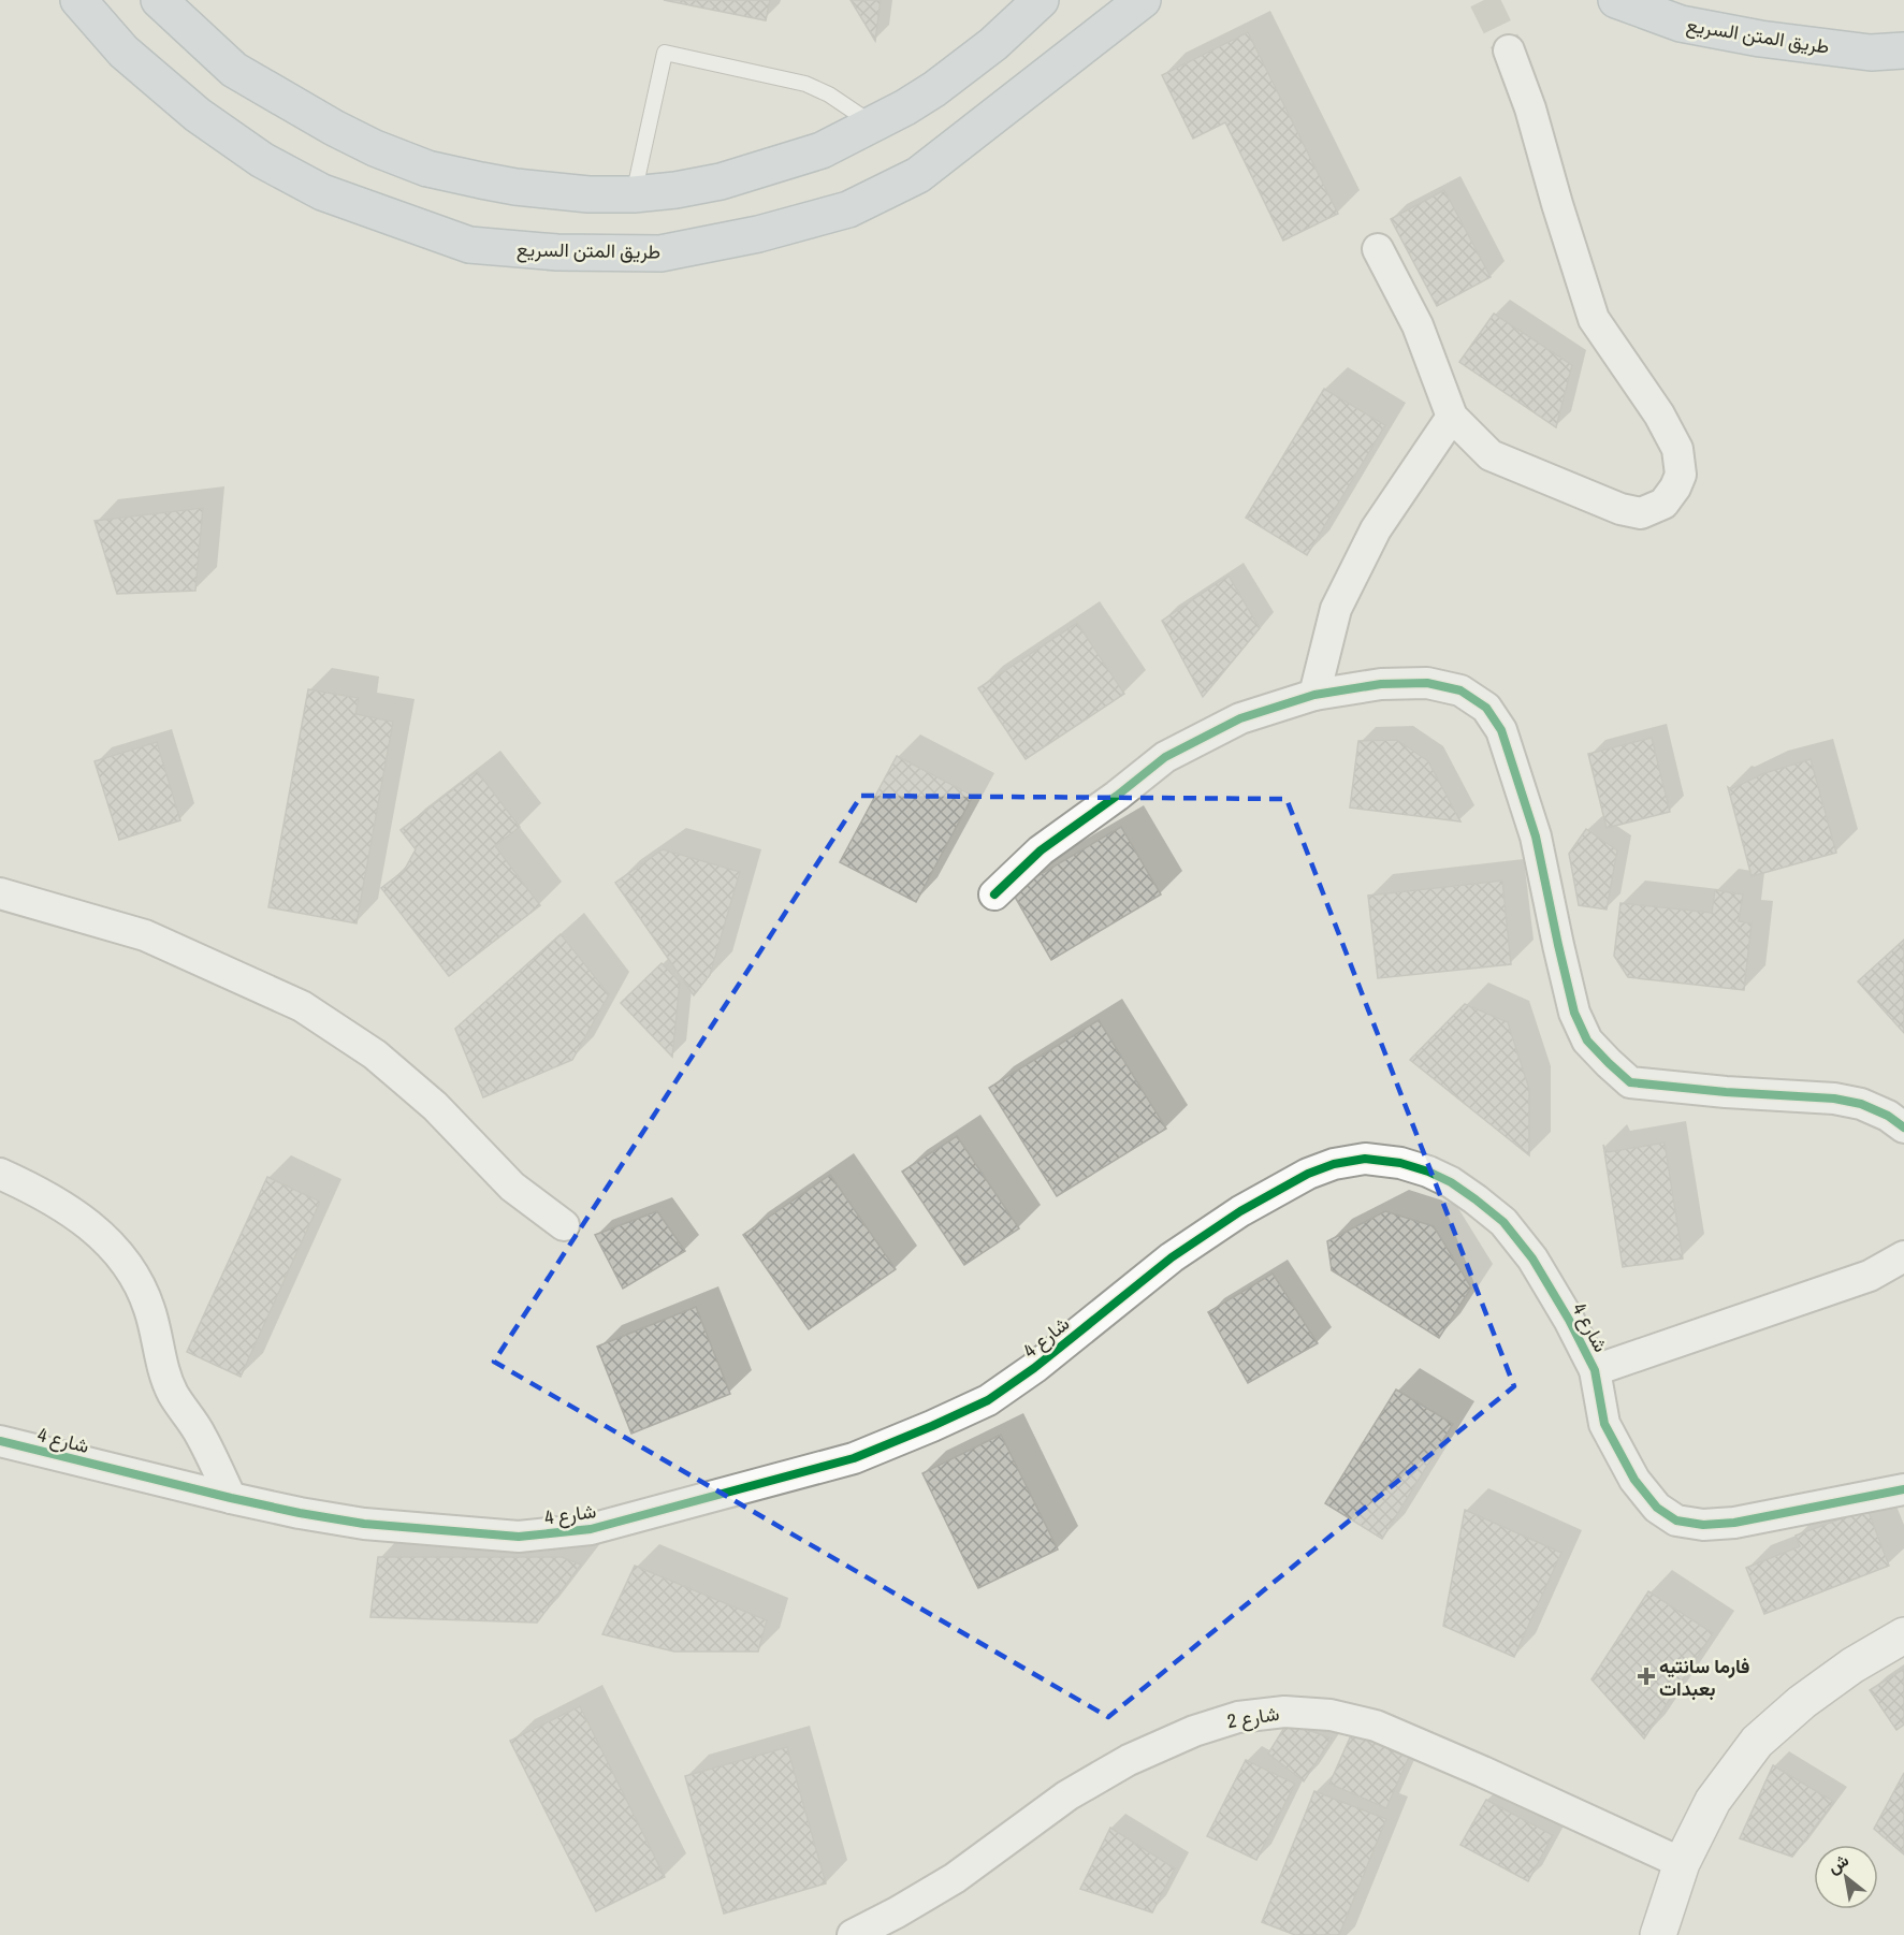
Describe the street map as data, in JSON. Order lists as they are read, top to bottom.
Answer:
{
  "streets": {
    "highway": ["طريق المتن السريع"],
    "street": ["شارع 4", "شارع 2"]
  },
  "places": {
    "health": ["فارما سانتيه بعبدات"]
  },
  "north": "top left"
}
